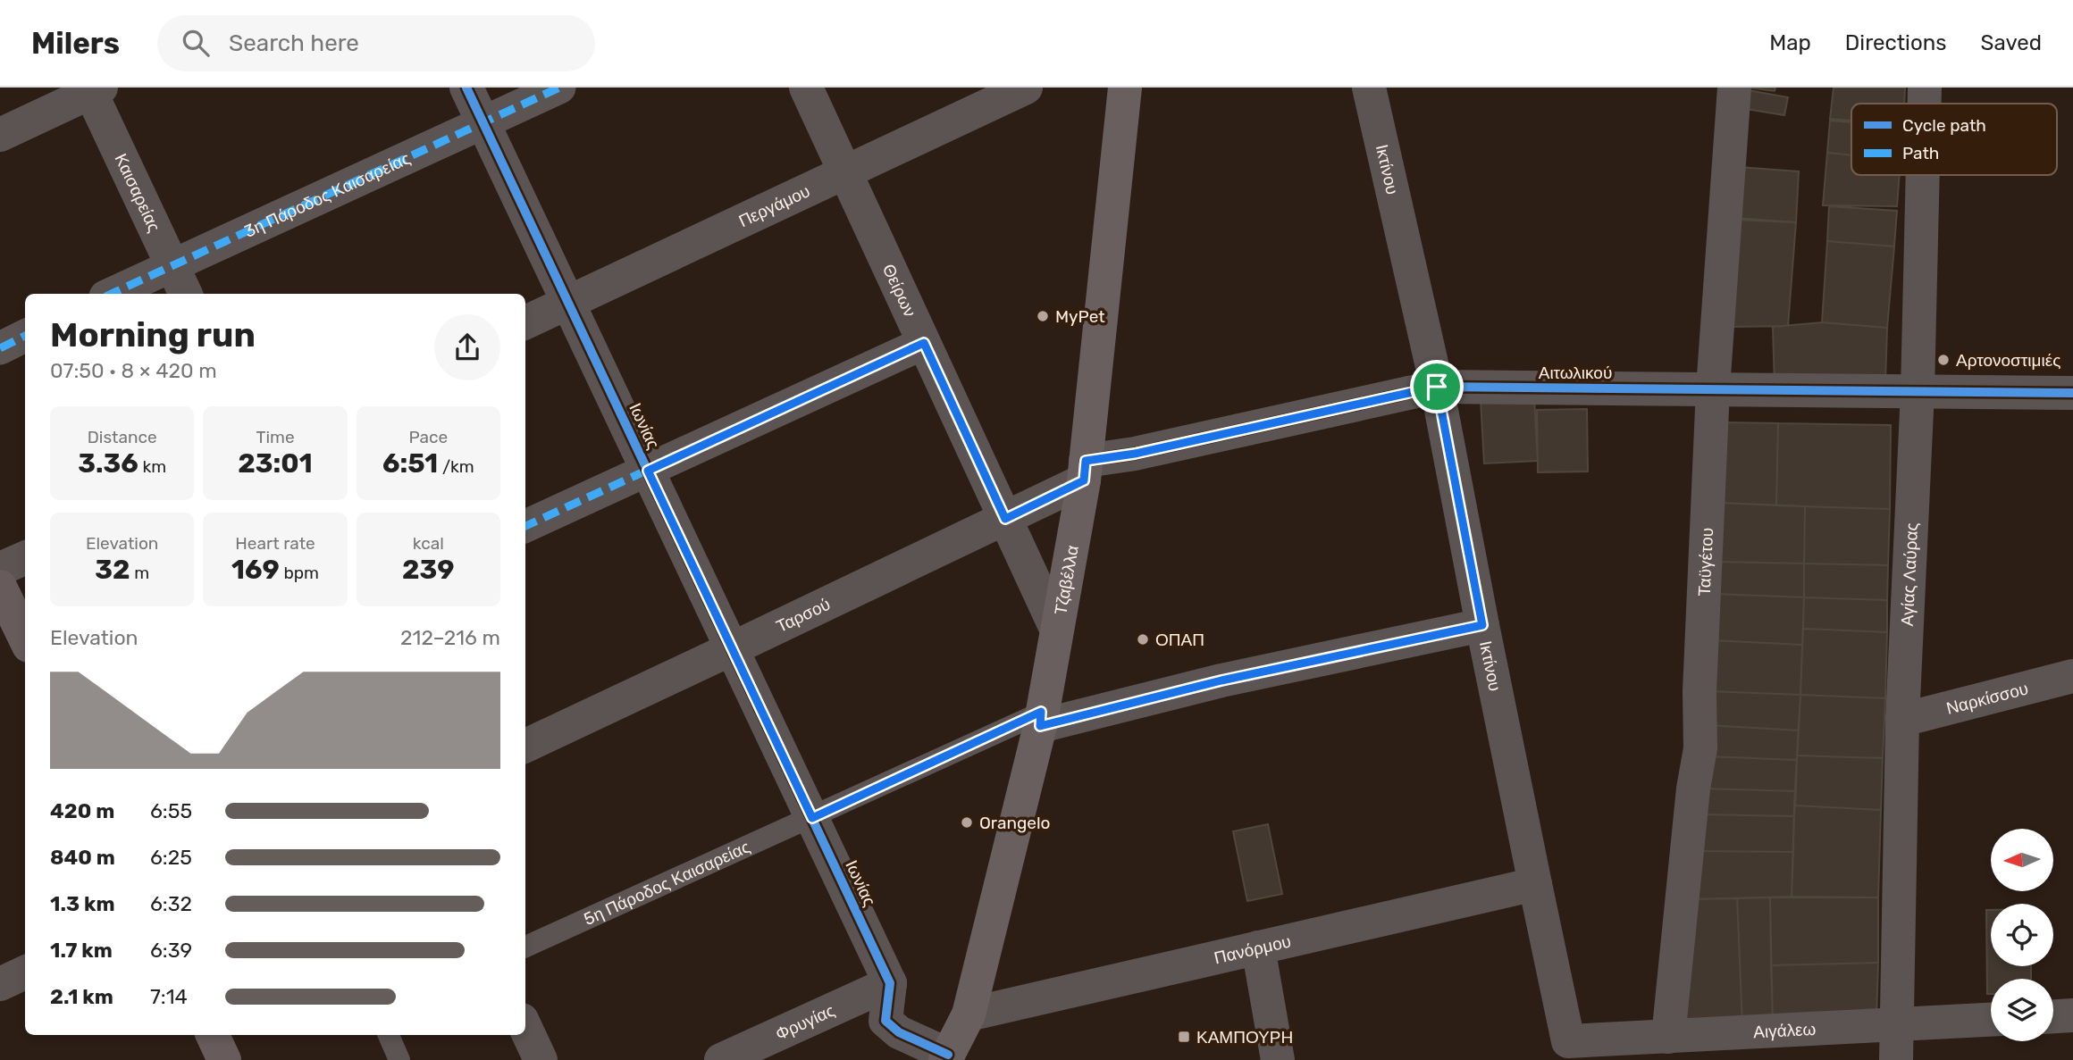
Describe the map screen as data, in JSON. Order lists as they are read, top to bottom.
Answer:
{
  "streets": {
    "main road": ["Τζαβέλλα"],
    "street": [
      "Ικτίνου",
      "Καισαρείας",
      "3η Πάροδος Καισαρείας",
      "Περγάμου",
      "Θείρων",
      "Αιτωλικού",
      "Ιωνίας",
      "Ταϋγέτου",
      "Αγίας Λαύρας",
      "Ταρσού",
      "Ναρκίσσου",
      "Πανόρμου",
      "Φρυγίας",
      "Αιγάλεω"
    ],
    "lane": ["5η Πάροδος Καισαρείας"]
  },
  "crossings": [
    ["Ικτίνου", "Αιτωλικού"],
    ["Ικτίνου", "Πανόρμου"],
    ["Ικτίνου", "Αιγάλεω"],
    ["Καισαρείας", "3η Πάροδος Καισαρείας"],
    ["3η Πάροδος Καισαρείας", "Ιωνίας"],
    ["Περγάμου", "Θείρων"],
    ["Περγάμου", "Ιωνίας"],
    ["Θείρων", "Τζαβέλλα"],
    ["Θείρων", "Ταρσού"],
    ["Αιτωλικού", "Ταϋγέτου"],
    ["Αιτωλικού", "Αγίας Λαύρας"],
    ["Αιτωλικού", "Τζαβέλλα"],
    ["Αιτωλικού", "Ταρσού"],
    ["Ιωνίας", "Ταρσού"],
    ["Ιωνίας", "5η Πάροδος Καισαρείας"],
    ["Ιωνίας", "Φρυγίας"],
    ["Ταϋγέτου", "Αιγάλεω"],
    ["Αγίας Λαύρας", "Ναρκίσσου"],
    ["Αγίας Λαύρας", "Αιγάλεω"],
    ["Τζαβέλλα", "Ταρσού"],
    ["Τζαβέλλα", "5η Πάροδος Καισαρείας"],
    ["Τζαβέλλα", "Πανόρμου"]
  ],
  "places": {
    "other": [
      "MyPet",
      "Αρτονοστιμιές",
      "ΟΠΑΠ",
      "Orangelo"
    ],
    "transit": ["ΚΑΜΠΟΥΡΗ"]
  },
  "legend": ["Cycle path", "Path"],
  "north": "left",
  "page": {
    "header": "Milers",
    "search": "Search here",
    "nav": ["Map", "Directions", "Saved"],
    "heading": ["Morning run", "07:50 · 8 × 420 m"],
    "stats": [
      ["Distance", "3.36 km"],
      ["Time", "23:01"],
      ["Pace", "6:51 /km"],
      ["Elevation", "32 m"],
      ["Heart rate", "169 bpm"],
      ["kcal", "239"]
    ],
    "chart": ["Elevation", "212–216 m"],
    "list": [
      {
        "name": "420 m",
        "note": "6:55"
      },
      {
        "name": "840 m",
        "note": "6:25"
      },
      {
        "name": "1.3 km",
        "note": "6:32"
      },
      {
        "name": "1.7 km",
        "note": "6:39"
      },
      {
        "name": "2.1 km",
        "note": "7:14"
      }
    ]
  }
}
